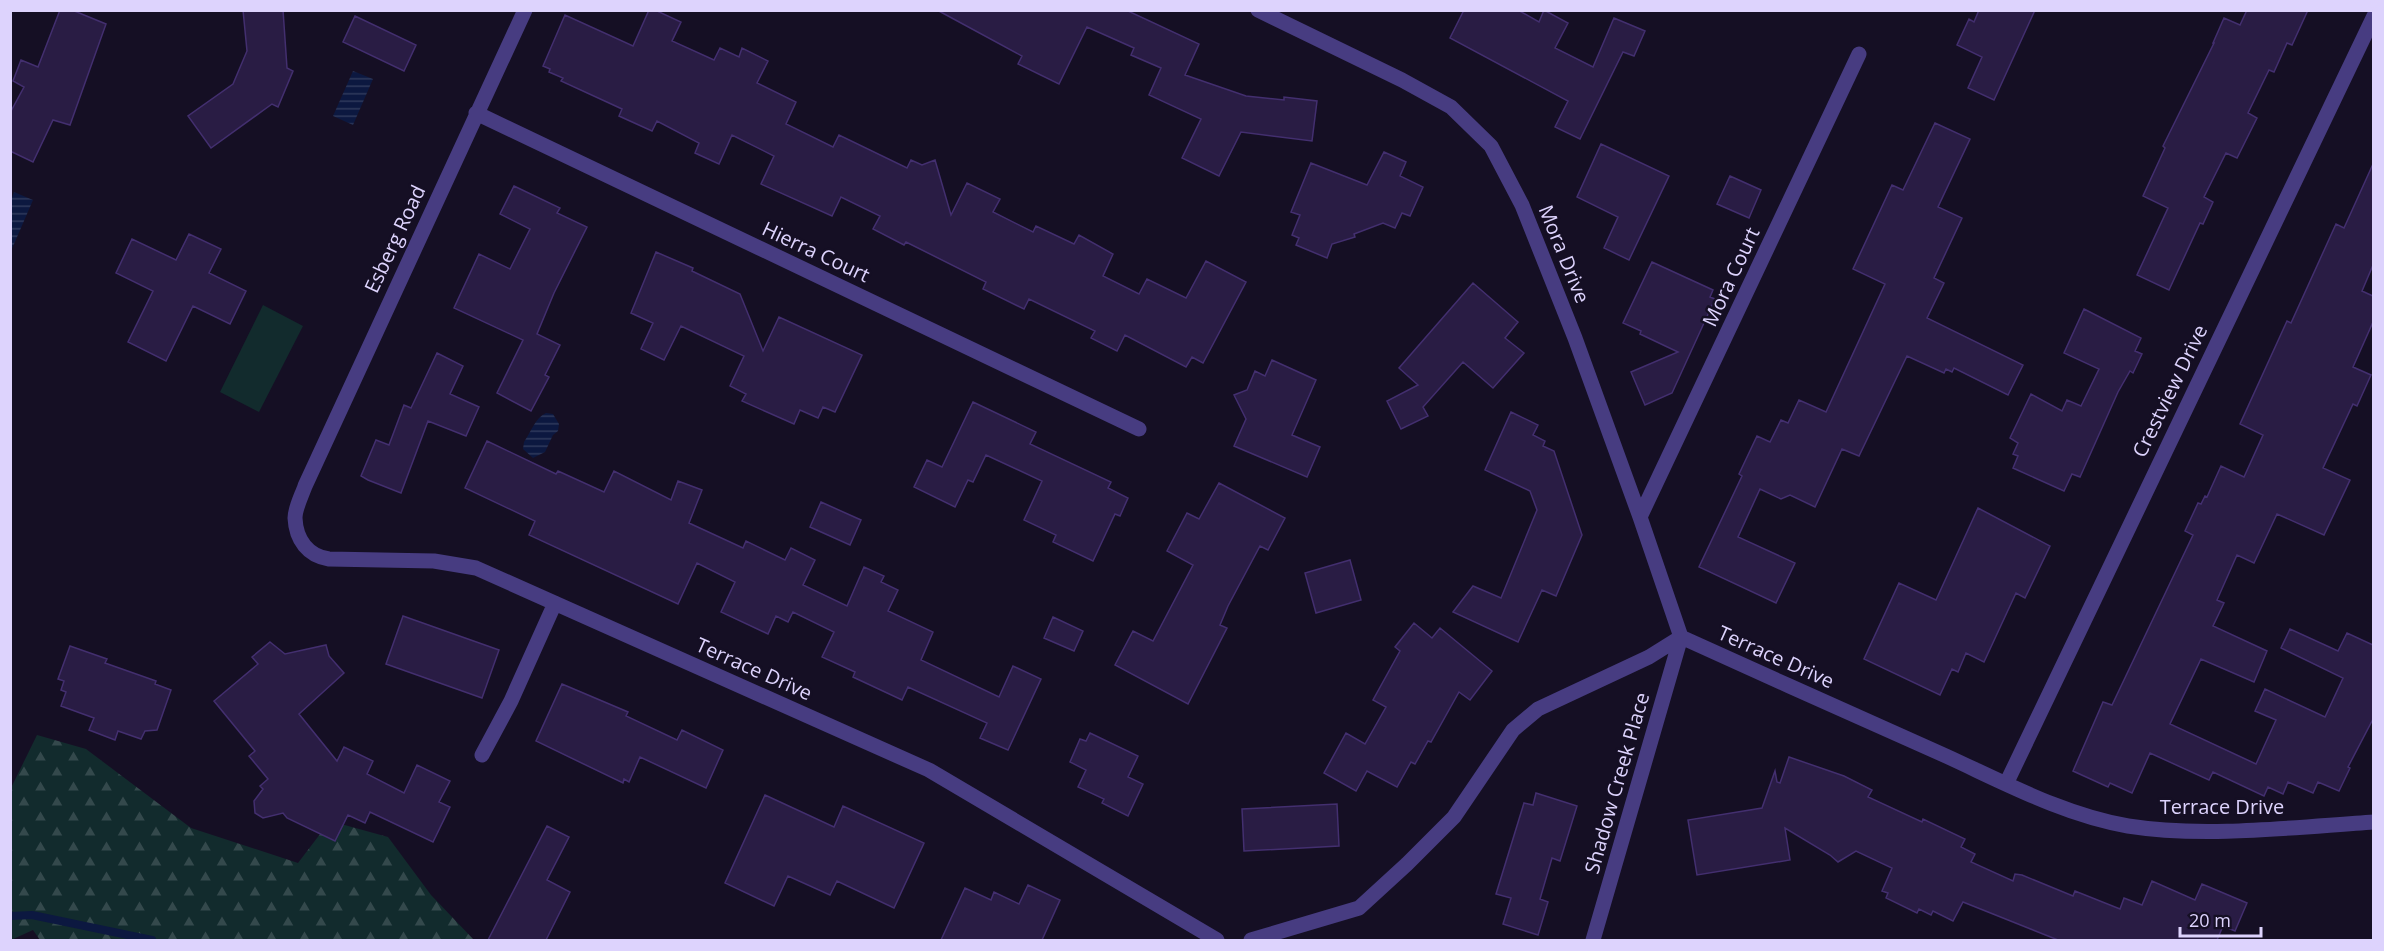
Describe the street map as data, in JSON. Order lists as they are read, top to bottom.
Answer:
{
  "streets": {
    "street": [
      "Esberg Road",
      "Hierra Court",
      "Mora Drive",
      "Mora Court",
      "Crestview Drive",
      "Terrace Drive",
      "Shadow Creek Place"
    ]
  },
  "crossings": [
    ["Esberg Road", "Hierra Court"],
    ["Esberg Road", "Terrace Drive"],
    ["Mora Drive", "Mora Court"],
    ["Mora Drive", "Terrace Drive"],
    ["Mora Drive", "Shadow Creek Place"],
    ["Crestview Drive", "Terrace Drive"],
    ["Terrace Drive", "Shadow Creek Place"]
  ],
  "scale_bar": "20 m"
}
